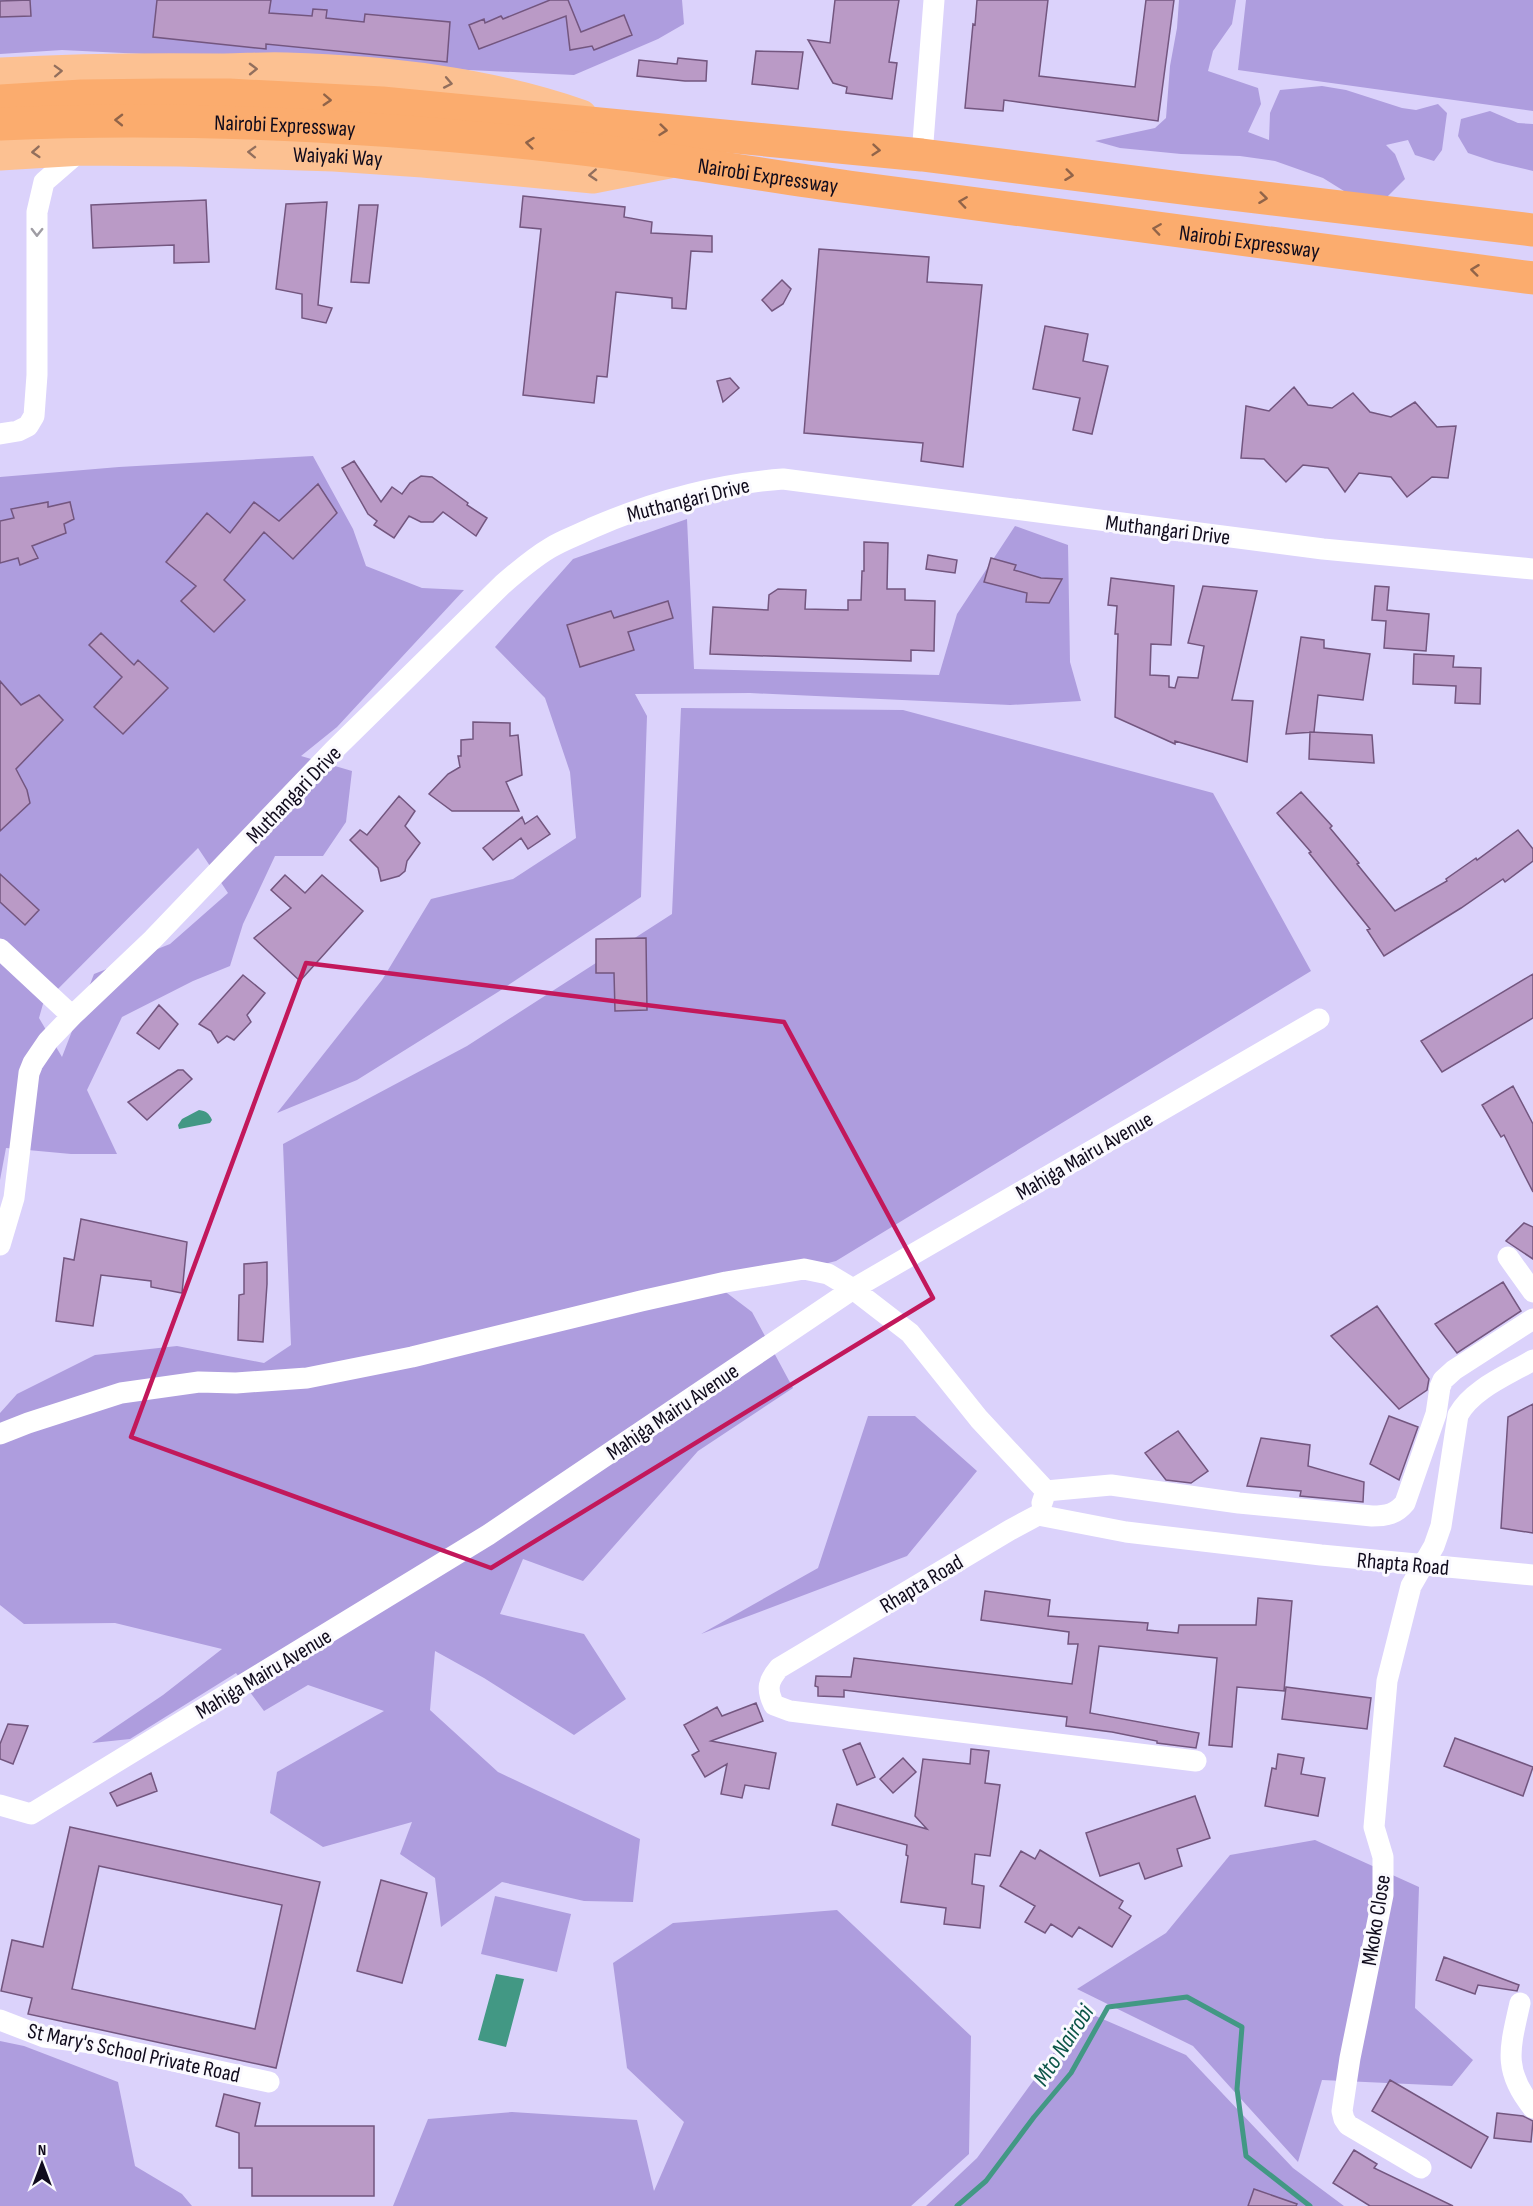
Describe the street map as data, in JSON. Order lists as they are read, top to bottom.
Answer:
{
  "streets": {
    "highway": ["Nairobi Expressway"],
    "main road": ["Waiyaki Way"],
    "street": [
      "Muthangari Drive",
      "Mahiga Mairu Avenue",
      "Rhapta Road",
      "Mkoko Close",
      "St Mary's School Private Road"
    ]
  },
  "crossings": [
    ["Nairobi Expressway", "Waiyaki Way"],
    ["Rhapta Road", "Mkoko Close"]
  ],
  "water": ["Mto Nairobi"],
  "north": "top"
}
